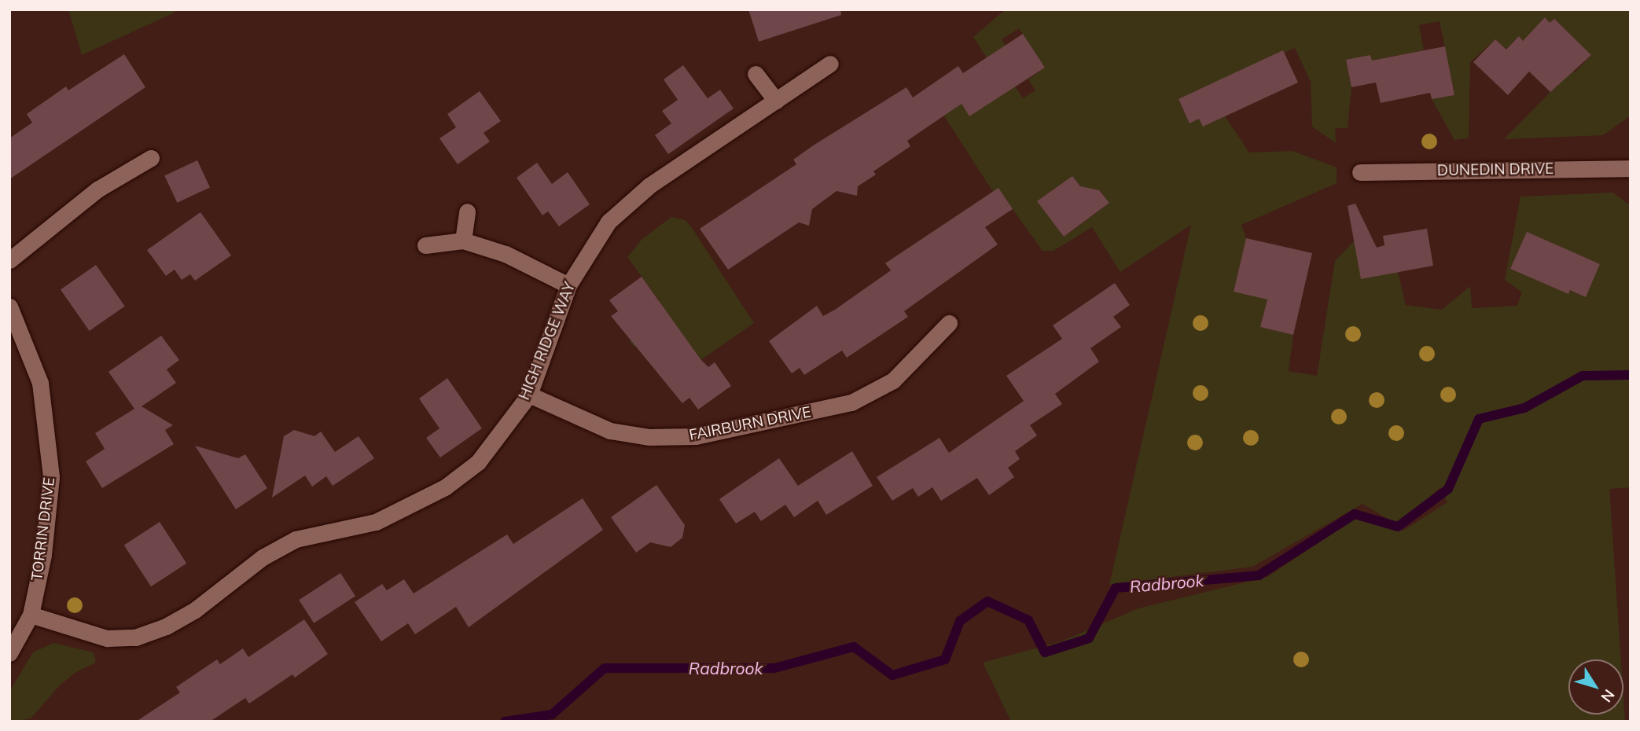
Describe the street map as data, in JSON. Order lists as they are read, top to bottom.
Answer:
{
  "streets": {
    "street": [
      "DUNEDIN DRIVE",
      "HIGH RIDGE WAY",
      "FAIRBURN DRIVE",
      "TORRIN DRIVE"
    ]
  },
  "crossings": [
    ["HIGH RIDGE WAY", "FAIRBURN DRIVE"],
    ["HIGH RIDGE WAY", "TORRIN DRIVE"]
  ],
  "water": ["Radbrook"],
  "north": "bottom right"
}
